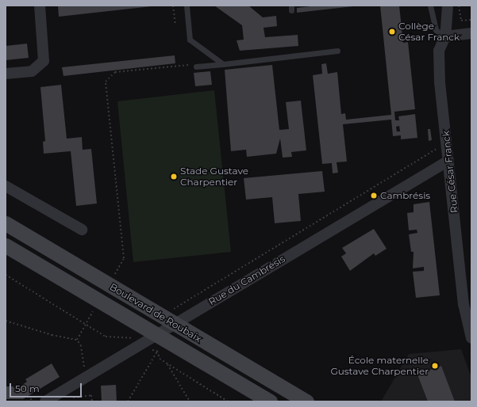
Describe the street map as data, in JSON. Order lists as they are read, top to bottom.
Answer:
{
  "streets": {
    "main road": ["Boulevard de Roubaix"],
    "street": ["Rue César Franck", "Rue du Cambrésis"]
  },
  "crossings": [
    ["Rue César Franck", "Rue du Cambrésis"],
    ["Rue du Cambrésis", "Boulevard de Roubaix"]
  ],
  "places": [
    "Collège César Franck",
    "Stade Gustave Charpentier",
    "Cambrésis",
    "École maternelle Gustave Charpentier"
  ],
  "scale_bar": "50 m"
}
